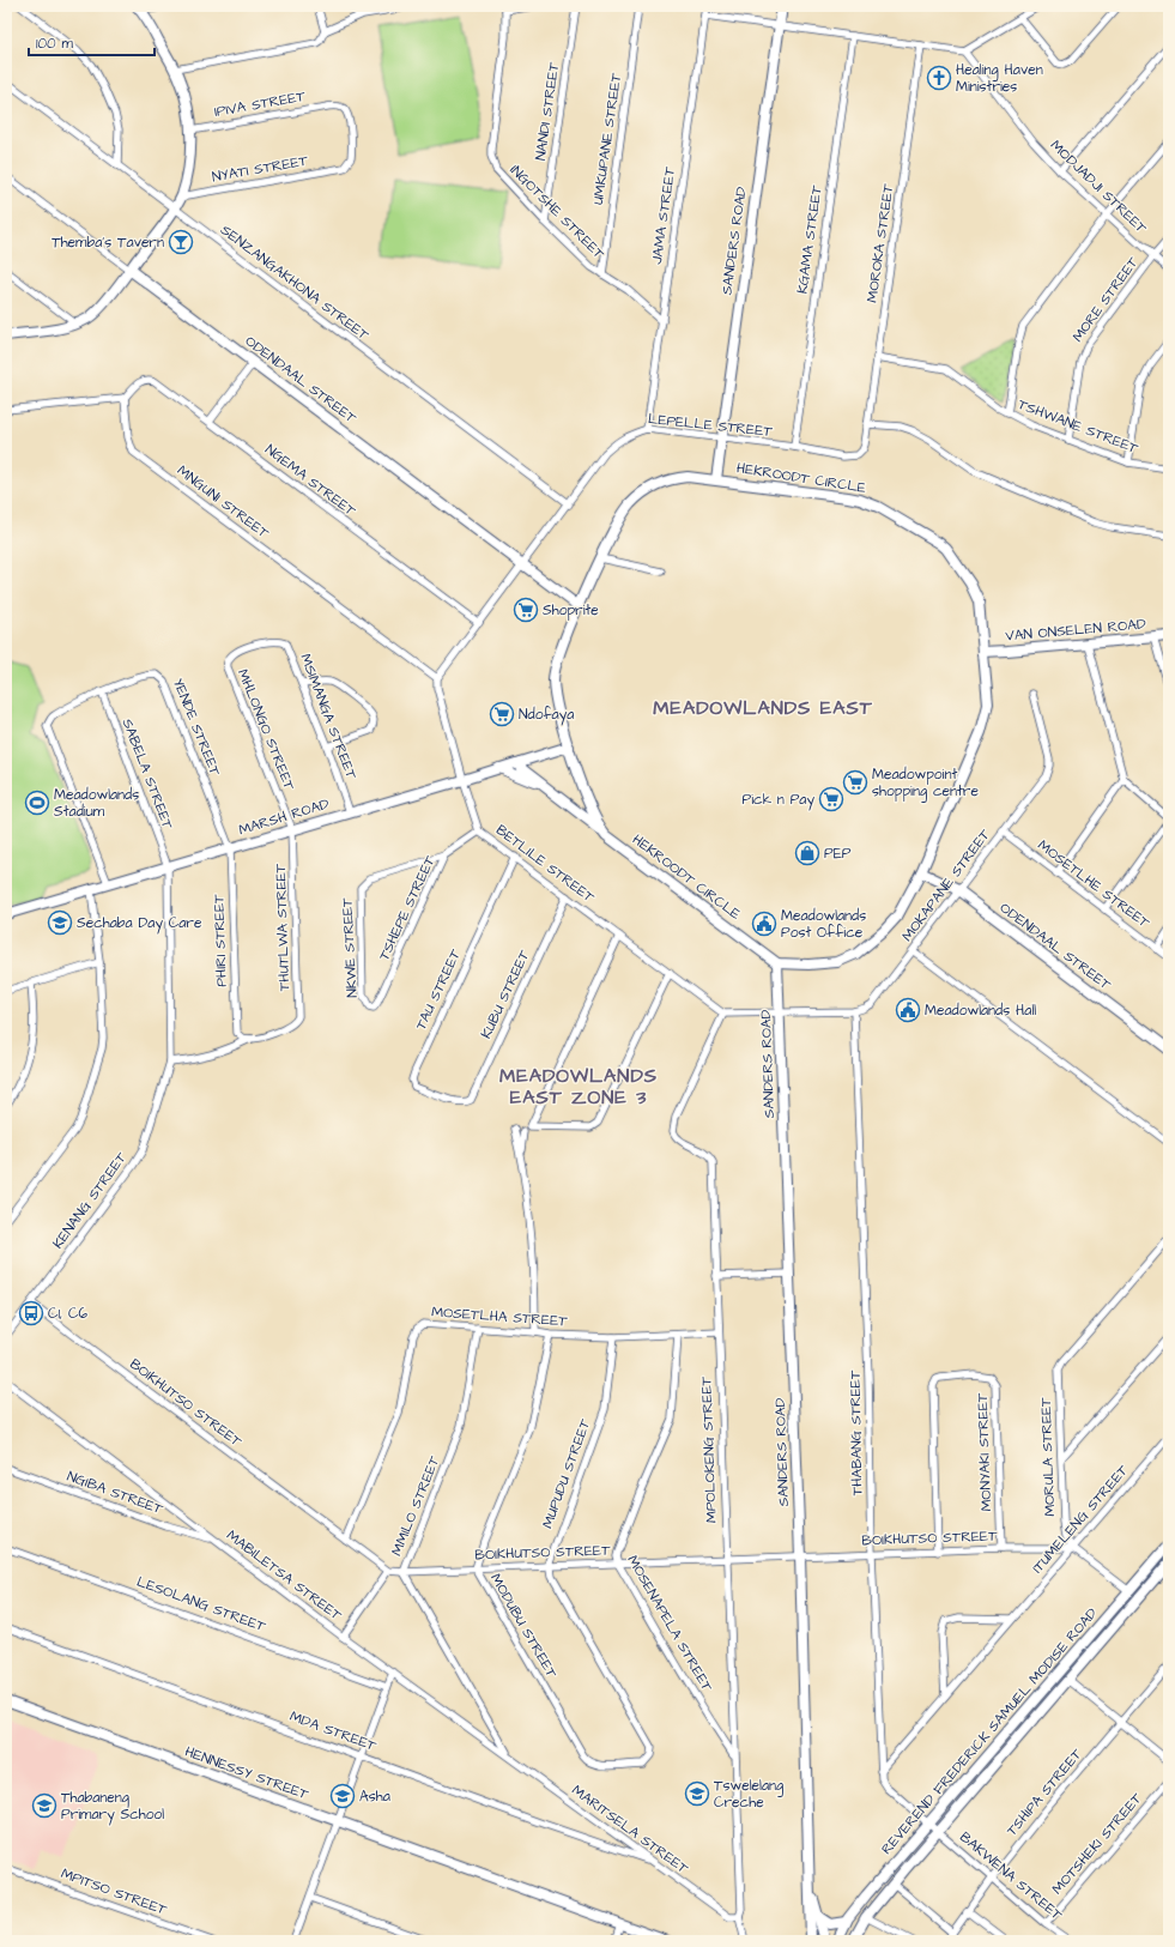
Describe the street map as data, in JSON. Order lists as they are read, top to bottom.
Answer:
{
  "streets": {
    "street": [
      "IPIVA STREET",
      "NANDI STREET",
      "UMKUPANE STREET",
      "NYATI STREET",
      "MODJADJI STREET",
      "INGOTSHE STREET",
      "JAMA STREET",
      "KGAMA STREET",
      "SANDERS ROAD",
      "MOROKA STREET",
      "SENZANGAKHONA STREET",
      "MORE STREET",
      "ODENDAAL STREET",
      "LEPELLE STREET",
      "TSHWANE STREET",
      "HEKROODT CIRCLE",
      "NGEMA STREET",
      "MNGUNI STREET",
      "VAN ONSELEN ROAD",
      "MSIMANGA STREET",
      "YENDE STREET",
      "MHLONGO STREET",
      "SABELA STREET",
      "MARSH ROAD",
      "BETLILE STREET",
      "MOSETLHE STREET",
      "MOKAPANE STREET",
      "TSHEPE STREET",
      "THUTLWA STREET",
      "PHIRI STREET",
      "NKWE STREET",
      "TAU STREET",
      "KUBU STREET",
      "KENANG STREET",
      "MOSETLHA STREET",
      "BOIKHUTSO STREET",
      "THABANG STREET",
      "MPOLOKENG STREET",
      "MONYAKI STREET",
      "MORULA STREET",
      "MUPUDU STREET",
      "NGIBA STREET",
      "MMILO STREET",
      "ITUMELENG STREET",
      "MABILETSA STREET",
      "LESOLANG STREET",
      "MOSENAPELA STREET",
      "MODUBU STREET",
      "MDA STREET",
      "REVEREND FREDERICK SAMUEL MODISE ROAD",
      "HENNESSY STREET",
      "TSHIPA STREET",
      "MARITSELA STREET",
      "MOTSHEKI STREET",
      "BAKWENA STREET",
      "MPITSO STREET"
    ]
  },
  "crossings": [
    ["IPIVA STREET", "NYATI STREET"],
    ["NANDI STREET", "INGOTSHE STREET"],
    ["UMKUPANE STREET", "INGOTSHE STREET"],
    ["MODJADJI STREET", "MORE STREET"],
    ["INGOTSHE STREET", "JAMA STREET"],
    ["JAMA STREET", "LEPELLE STREET"],
    ["KGAMA STREET", "LEPELLE STREET"],
    ["SANDERS ROAD", "LEPELLE STREET"],
    ["SANDERS ROAD", "HEKROODT CIRCLE"],
    ["SANDERS ROAD", "MOKAPANE STREET"],
    ["SANDERS ROAD", "BOIKHUTSO STREET"],
    ["MOROKA STREET", "LEPELLE STREET"],
    ["MOROKA STREET", "TSHWANE STREET"],
    ["SENZANGAKHONA STREET", "LEPELLE STREET"],
    ["MORE STREET", "TSHWANE STREET"],
    ["ODENDAAL STREET", "LEPELLE STREET"],
    ["ODENDAAL STREET", "HEKROODT CIRCLE"],
    ["ODENDAAL STREET", "MOKAPANE STREET"],
    ["HEKROODT CIRCLE", "VAN ONSELEN ROAD"],
    ["HEKROODT CIRCLE", "MARSH ROAD"],
    ["NGEMA STREET", "MNGUNI STREET"],
    ["MNGUNI STREET", "BETLILE STREET"],
    ["MSIMANGA STREET", "MHLONGO STREET"],
    ["MSIMANGA STREET", "MARSH ROAD"],
    ["YENDE STREET", "SABELA STREET"],
    ["YENDE STREET", "MARSH ROAD"],
    ["YENDE STREET", "PHIRI STREET"],
    ["MHLONGO STREET", "MARSH ROAD"],
    ["MHLONGO STREET", "THUTLWA STREET"],
    ["SABELA STREET", "MARSH ROAD"],
    ["SABELA STREET", "KENANG STREET"],
    ["MARSH ROAD", "BETLILE STREET"],
    ["MARSH ROAD", "THUTLWA STREET"],
    ["MARSH ROAD", "PHIRI STREET"],
    ["MARSH ROAD", "KENANG STREET"],
    ["BETLILE STREET", "TSHEPE STREET"],
    ["BETLILE STREET", "TAU STREET"],
    ["BETLILE STREET", "KUBU STREET"],
    ["BETLILE STREET", "MPOLOKENG STREET"],
    ["MOSETLHE STREET", "MOKAPANE STREET"],
    ["MOKAPANE STREET", "THABANG STREET"],
    ["TSHEPE STREET", "NKWE STREET"],
    ["THUTLWA STREET", "PHIRI STREET"],
    ["TAU STREET", "KUBU STREET"],
    ["KENANG STREET", "BOIKHUTSO STREET"],
    ["MOSETLHA STREET", "BOIKHUTSO STREET"],
    ["MOSETLHA STREET", "MPOLOKENG STREET"],
    ["MOSETLHA STREET", "MUPUDU STREET"],
    ["MOSETLHA STREET", "MMILO STREET"],
    ["MOSETLHA STREET", "MOSENAPELA STREET"],
    ["MOSETLHA STREET", "MODUBU STREET"],
    ["BOIKHUTSO STREET", "THABANG STREET"],
    ["BOIKHUTSO STREET", "MPOLOKENG STREET"],
    ["BOIKHUTSO STREET", "MONYAKI STREET"],
    ["BOIKHUTSO STREET", "MORULA STREET"],
    ["BOIKHUTSO STREET", "MUPUDU STREET"],
    ["BOIKHUTSO STREET", "MMILO STREET"],
    ["BOIKHUTSO STREET", "ITUMELENG STREET"],
    ["BOIKHUTSO STREET", "MOSENAPELA STREET"],
    ["BOIKHUTSO STREET", "MODUBU STREET"],
    ["THABANG STREET", "ITUMELENG STREET"],
    ["THABANG STREET", "REVEREND FREDERICK SAMUEL MODISE ROAD"],
    ["THABANG STREET", "BAKWENA STREET"],
    ["MPOLOKENG STREET", "MOSENAPELA STREET"],
    ["MPOLOKENG STREET", "MARITSELA STREET"],
    ["MORULA STREET", "ITUMELENG STREET"],
    ["MUPUDU STREET", "MODUBU STREET"],
    ["NGIBA STREET", "MABILETSA STREET"],
    ["MMILO STREET", "MABILETSA STREET"],
    ["MMILO STREET", "MARITSELA STREET"],
    ["MABILETSA STREET", "MARITSELA STREET"],
    ["MDA STREET", "MARITSELA STREET"],
    ["REVEREND FREDERICK SAMUEL MODISE ROAD", "BAKWENA STREET"],
    ["TSHIPA STREET", "BAKWENA STREET"],
    ["MOTSHEKI STREET", "BAKWENA STREET"]
  ],
  "districts": ["MEADOWLANDS EAST", "MEADOWLANDS EAST ZONE 3"],
  "places": {
    "church": ["Healing Haven Ministries"],
    "bar": ["Themba's Tavern"],
    "supermarket": [
      "Shoprite",
      "Ndofaya",
      "Meadowpoint shopping centre",
      "Pick n Pay"
    ],
    "sports": ["Meadowlands Stadium"],
    "shop": ["PEP"],
    "school or university": [
      "Sechaba Day Care",
      "Tswelelang Creche",
      "Asha",
      "Thabaneng Primary School"
    ],
    "public building": ["Meadowlands Post Office", "Meadowlands Hall"],
    "bus stop": ["C1, C6"]
  },
  "scale_bar": "100 m"
}
